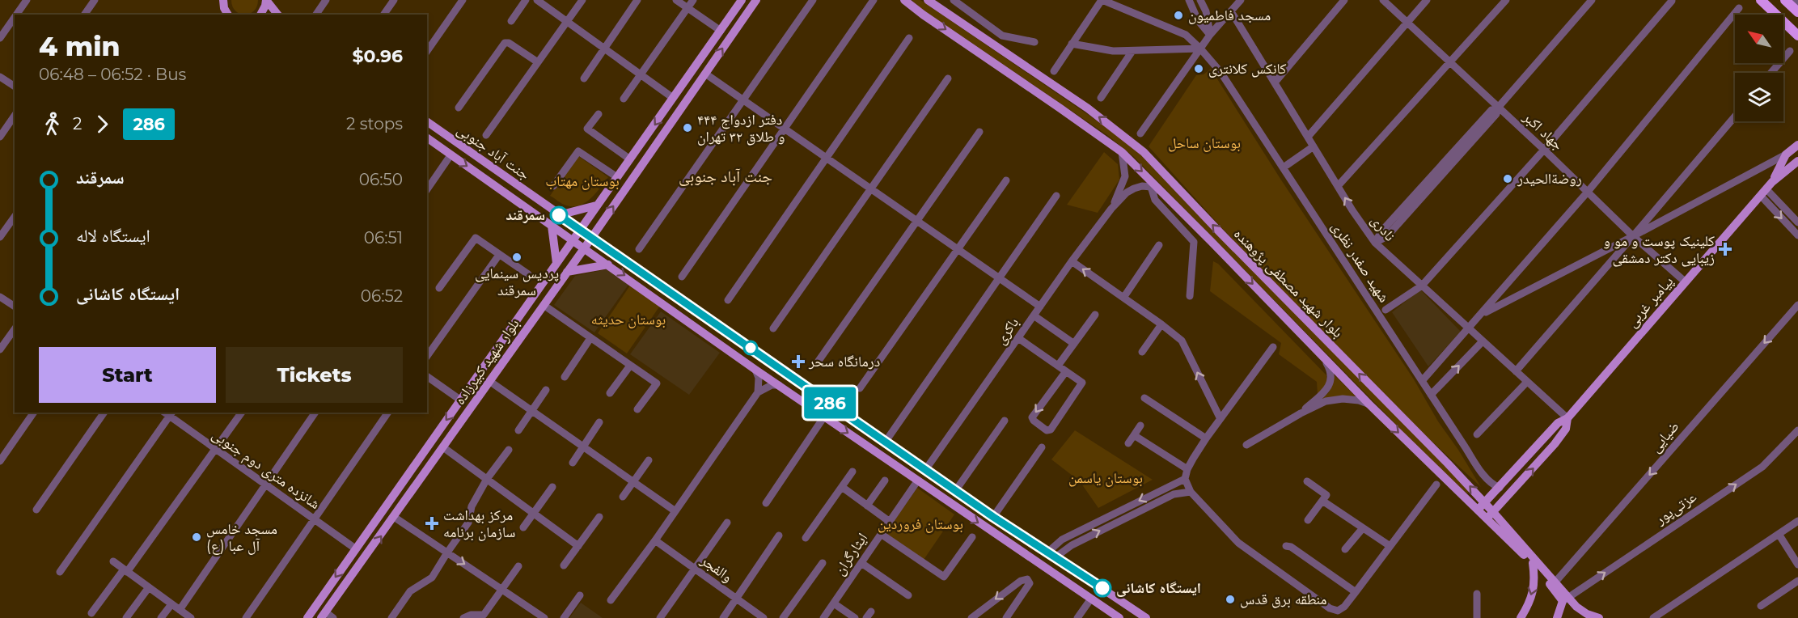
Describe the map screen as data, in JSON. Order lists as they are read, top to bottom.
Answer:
{
  "streets": {
    "main road": [
      "جنت آباد جنوبی",
      "بلوار شهید مصطفی پژوهنده",
      "پیامبر غربی",
      "بلوار شهید کبیرزاده"
    ],
    "street": [
      "جهاد اکبر",
      "نادری",
      "شهید صفدر نظری",
      "باکری",
      "ضیایی",
      "شانزده متری دوم جنوبی",
      "عزتی‌پور",
      "ایثارگران",
      "والفجر"
    ]
  },
  "crossings": [
    ["جهاد اکبر", "پیامبر غربی"],
    ["جنت آباد جنوبی", "باکری"],
    ["جنت آباد جنوبی", "بلوار شهید کبیرزاده"],
    ["جنت آباد جنوبی", "ایثارگران"],
    ["نادری", "پیامبر غربی"],
    ["شهید صفدر نظری", "پیامبر غربی"],
    ["بلوار شهید مصطفی پژوهنده", "پیامبر غربی"],
    ["بلوار شهید مصطفی پژوهنده", "باکری"],
    ["بلوار شهید مصطفی پژوهنده", "ضیایی"],
    ["بلوار شهید مصطفی پژوهنده", "عزتی‌پور"],
    ["بلوار شهید کبیرزاده", "شانزده متری دوم جنوبی"]
  ],
  "one_way": ["ضیایی"],
  "districts": ["جنت‌ آباد جنوبی"],
  "parks": [
    "بوستان ساحل",
    "بوستان مهتاب",
    "بوستان حدیثه",
    "بوستان یاسمن",
    "بوستان فروردین"
  ],
  "places": {
    "other": [
      "مسجد فاطمیون",
      "کانکس کلانتری",
      "دفتر ازدواج ۴۴۴ و طلاق ۳۲ تهران",
      "روضةالحیدر",
      "سمرقند",
      "پردیس سینمایی سمرقند",
      "مسجد خامس آل عبا (ع)",
      "ایستگاه کاشانی",
      "منطقه برق قدس"
    ],
    "health": ["کلینیک پوست و مو و زیبایی دکتر دمشقی", "درمانگاه سحر", "مرکز بهداشت سازمان برنامه"]
  },
  "lines": ["bus line 286"],
  "north": "top left",
  "page": {
    "on_map": "286",
    "heading": ["4 min", "06:48 – 06:52 · Bus", "$0.96"],
    "legs": ["2", "286", "2 stops"],
    "list": [
      {
        "name": "سمرقند",
        "value": "06:50"
      },
      {
        "name": "ایستگاه لاله",
        "value": "06:51"
      },
      {
        "name": "ایستگاه کاشانی",
        "value": "06:52"
      }
    ],
    "buttons": ["Start", "Tickets"]
  }
}
